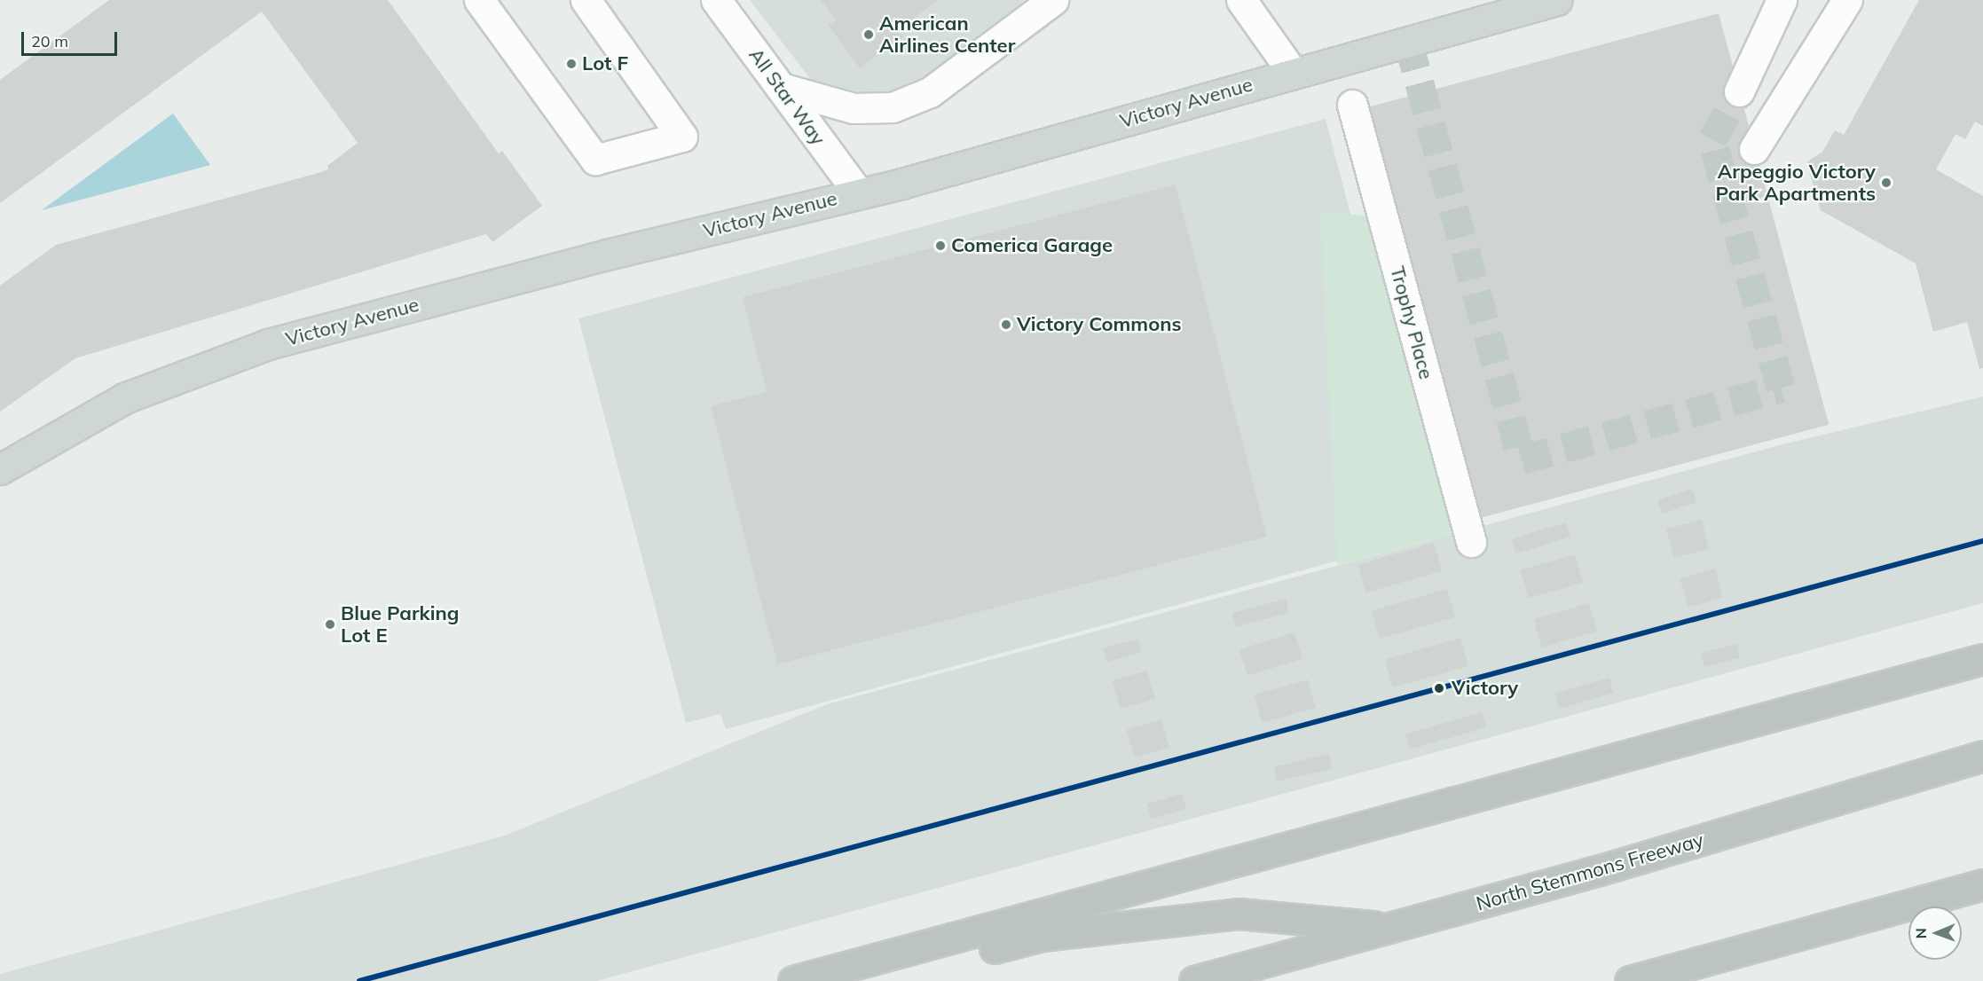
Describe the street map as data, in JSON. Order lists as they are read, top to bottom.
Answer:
{
  "streets": {
    "highway": ["North Stemmons Freeway"],
    "main road": ["Victory Avenue"],
    "street": ["All Star Way", "Trophy Place"]
  },
  "crossings": [
    ["All Star Way", "Victory Avenue"]
  ],
  "places": [
    "American Airlines Center",
    "Lot F",
    "Arpeggio Victory Park Apartments",
    "Comerica Garage",
    "Victory Commons",
    "Blue Parking Lot E",
    "Victory"
  ],
  "scale_bar": "20 m",
  "north": "left"
}
